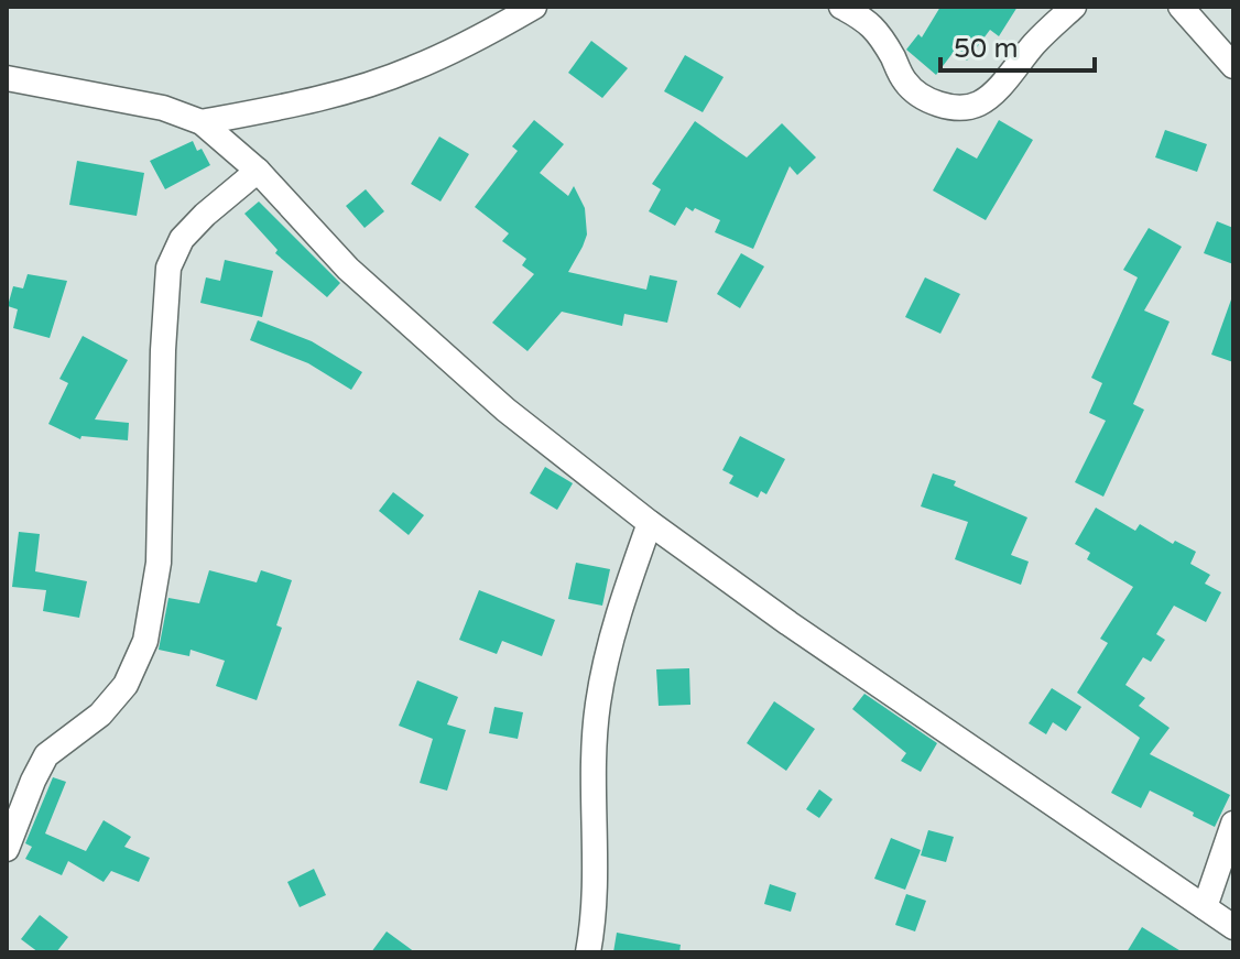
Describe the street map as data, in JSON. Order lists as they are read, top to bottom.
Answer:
{
  "scale_bar": "50 m"
}
